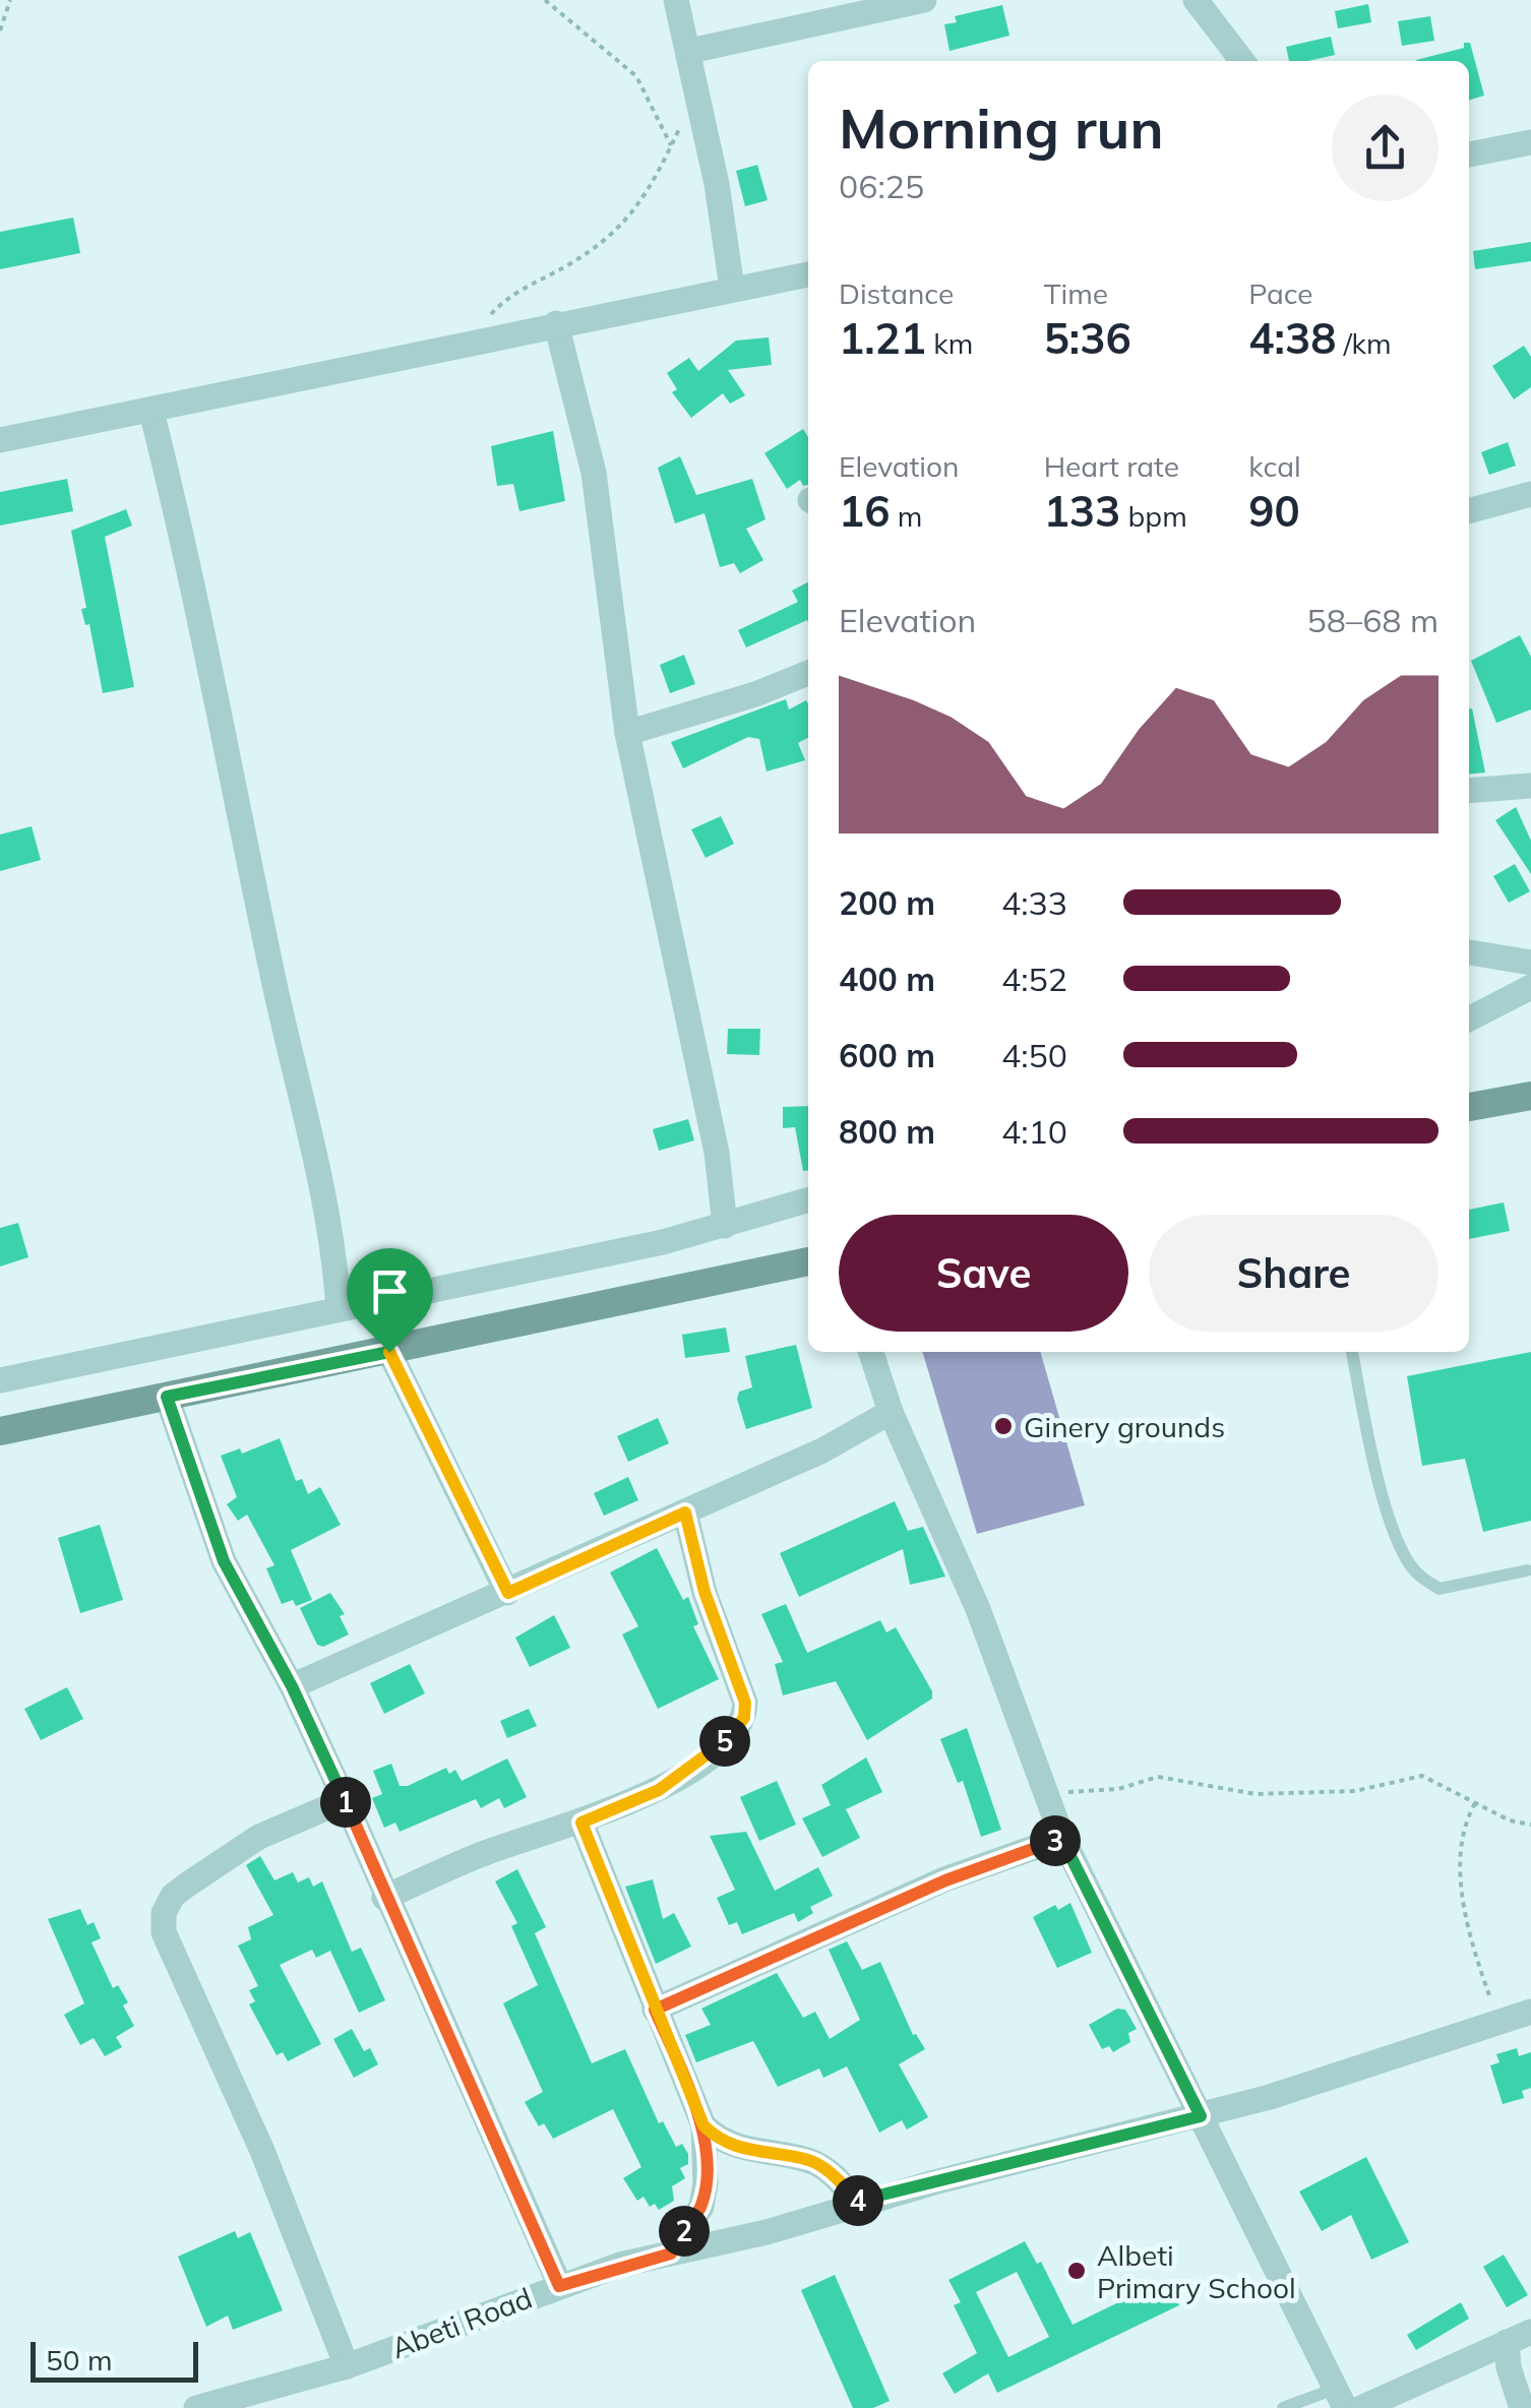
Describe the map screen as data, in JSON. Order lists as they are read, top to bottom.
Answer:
{
  "streets": {
    "street": ["Abeti Road"]
  },
  "places": ["Ginery grounds", "Albeti Primary School"],
  "scale_bar": "50 m",
  "page": {
    "heading": ["Morning run", "06:25"],
    "stats": [
      ["Distance", "1.21 km"],
      ["Time", "5:36"],
      ["Pace", "4:38 /km"],
      ["Elevation", "16 m"],
      ["Heart rate", "133 bpm"],
      ["kcal", "90"]
    ],
    "chart": ["Elevation", "58–68 m"],
    "list": [
      {
        "name": "200 m",
        "note": "4:33"
      },
      {
        "name": "400 m",
        "note": "4:52"
      },
      {
        "name": "600 m",
        "note": "4:50"
      },
      {
        "name": "800 m",
        "note": "4:10"
      }
    ],
    "buttons": ["Save", "Share"],
    "pins": [
      "5",
      "1",
      "3",
      "4",
      "2"
    ],
    "scale": "50 m"
  }
}
